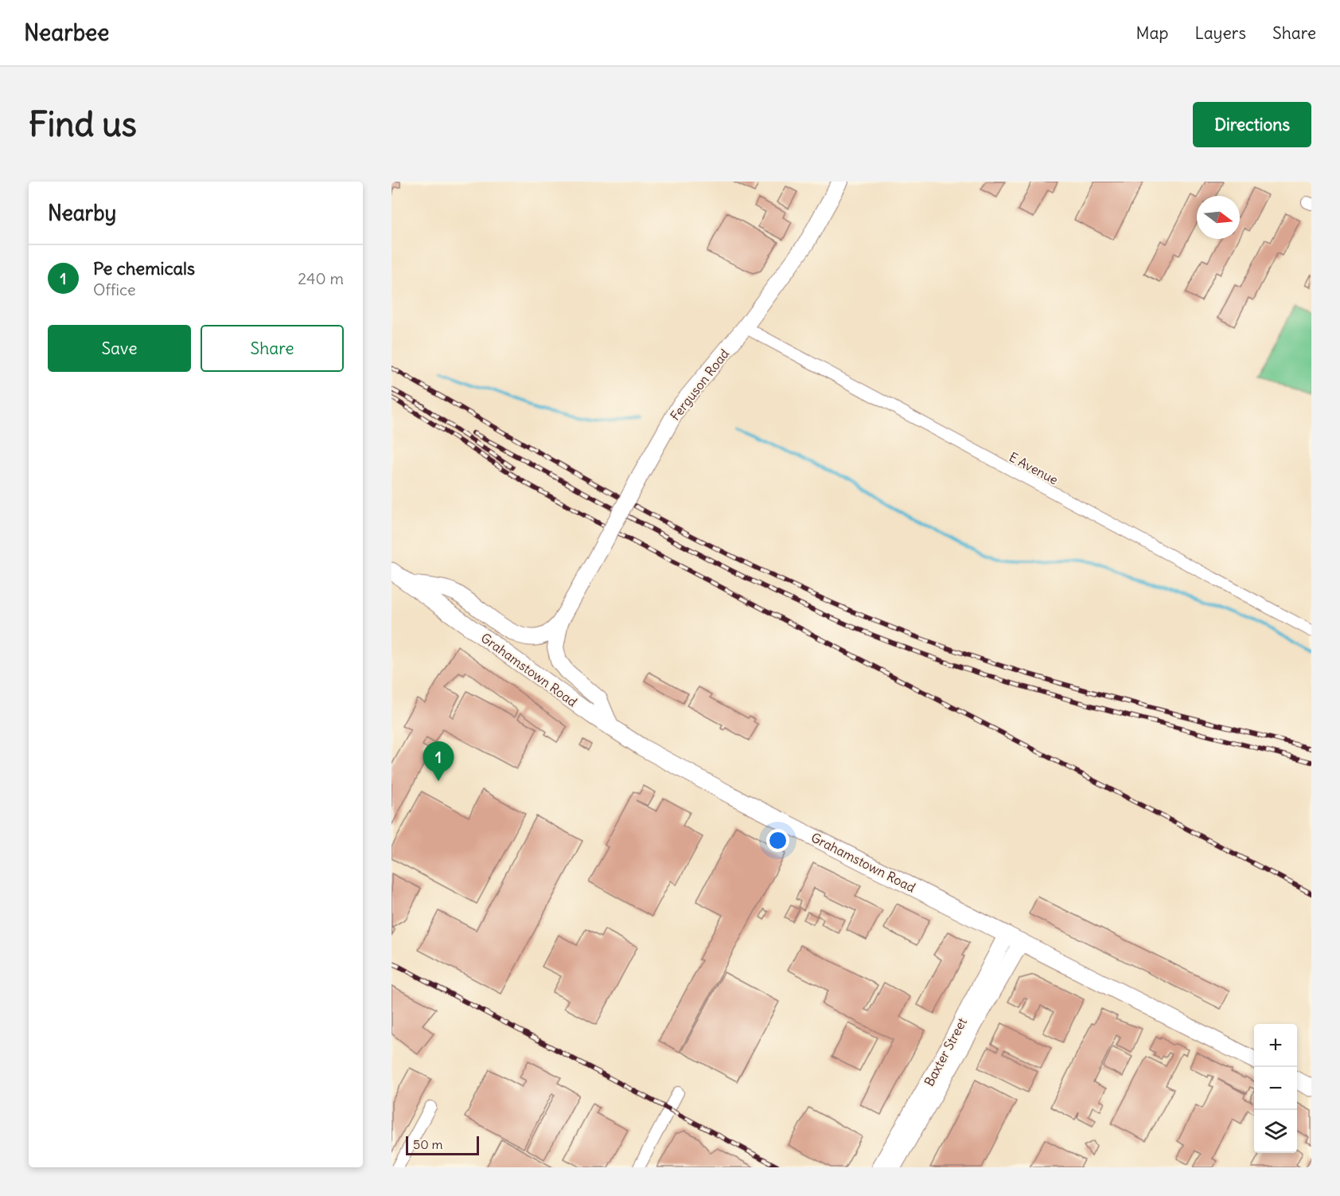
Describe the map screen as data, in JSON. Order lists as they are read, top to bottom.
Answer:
{
  "streets": {
    "main road": ["Ferguson Road", "Grahamstown Road", "Baxter Street"],
    "street": ["E Avenue"]
  },
  "crossings": [
    ["Ferguson Road", "E Avenue"],
    ["Ferguson Road", "Grahamstown Road"],
    ["Grahamstown Road", "Baxter Street"]
  ],
  "scale_bar": "50 m",
  "north": "right",
  "page": {
    "header": "Nearbee",
    "nav": ["Map", "Layers", "Share"],
    "buttons": [
      "Directions",
      ["Save", "Share"]
    ],
    "title": "Find us",
    "heading": "Nearby",
    "list": [
      {
        "mark": "1",
        "name": "Pe chemicals",
        "note": "Office",
        "value": "240 m"
      }
    ],
    "pins": "1",
    "map_buttons": ["+", "−"],
    "scale": "50 m"
  }
}
